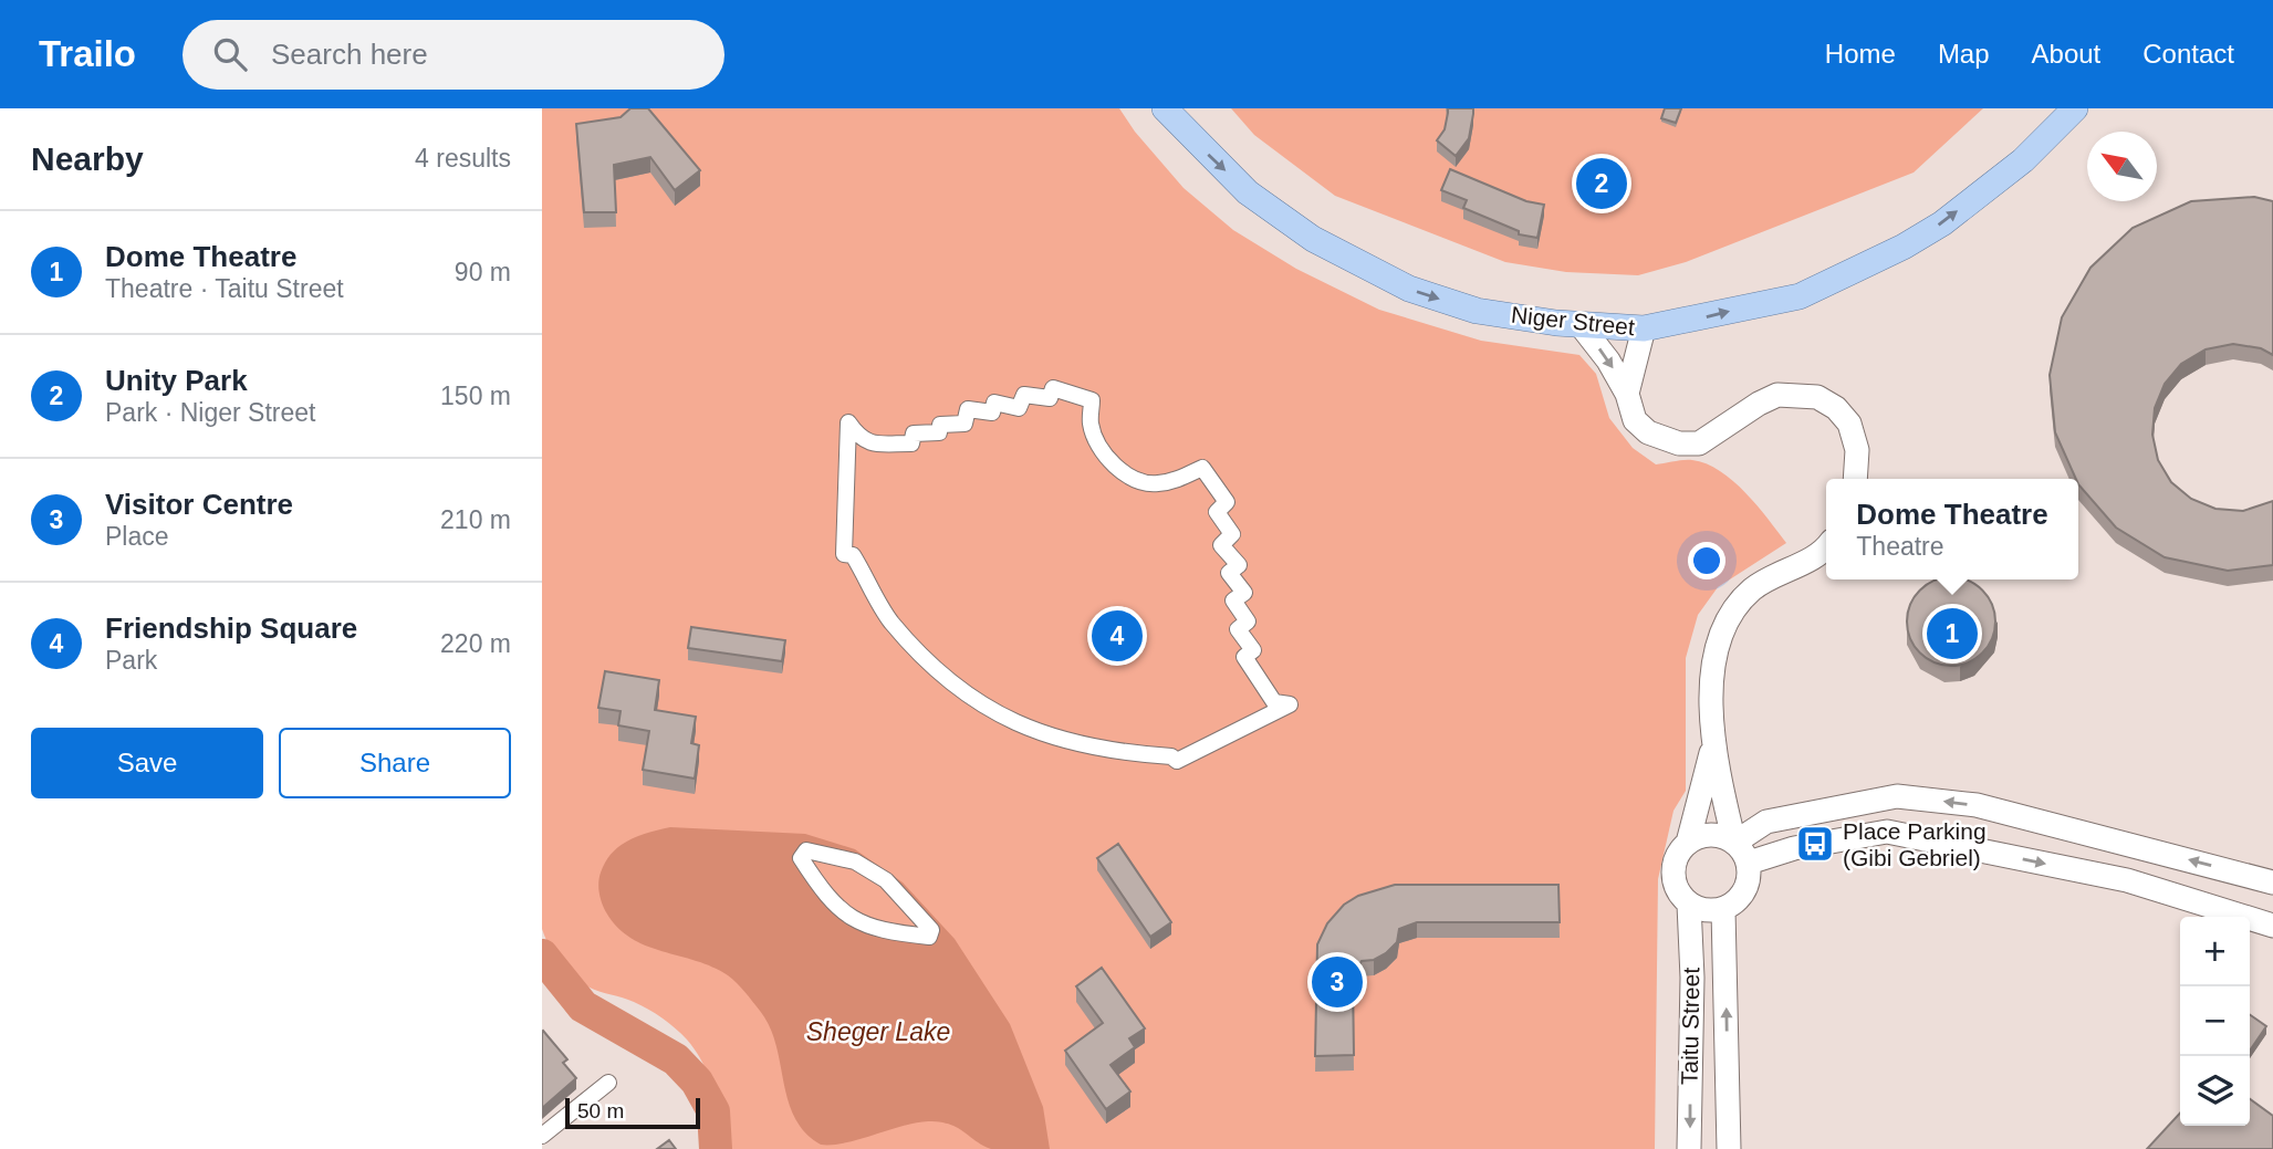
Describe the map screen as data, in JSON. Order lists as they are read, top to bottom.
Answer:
{
  "streets": {
    "main road": ["Niger Street", "Taitu Street"]
  },
  "one_way": ["Niger Street"],
  "water": ["Sheger Lake"],
  "places": {
    "bus stop": ["Place Parking (Gibi Gebriel)"]
  },
  "scale_bar": "50 m",
  "north": "top left",
  "page": {
    "header": "Trailo",
    "search": "Search here",
    "nav": [
      "Home",
      "Map",
      "About",
      "Contact"
    ],
    "heading": ["Nearby", "4 results"],
    "pins": [
      "2",
      "1",
      "4",
      "3"
    ],
    "list": [
      {
        "mark": "1",
        "name": "Dome Theatre",
        "note": "Theatre · Taitu Street",
        "value": "90 m"
      },
      {
        "mark": "2",
        "name": "Unity Park",
        "note": "Park · Niger Street",
        "value": "150 m"
      },
      {
        "mark": "3",
        "name": "Visitor Centre",
        "note": "Place",
        "value": "210 m"
      },
      {
        "mark": "4",
        "name": "Friendship Square",
        "note": "Park",
        "value": "220 m"
      }
    ],
    "popup": ["Dome Theatre", "Theatre"],
    "buttons": ["Save", "Share"],
    "map_buttons": ["+", "−"],
    "scale": "50 m"
  }
}
